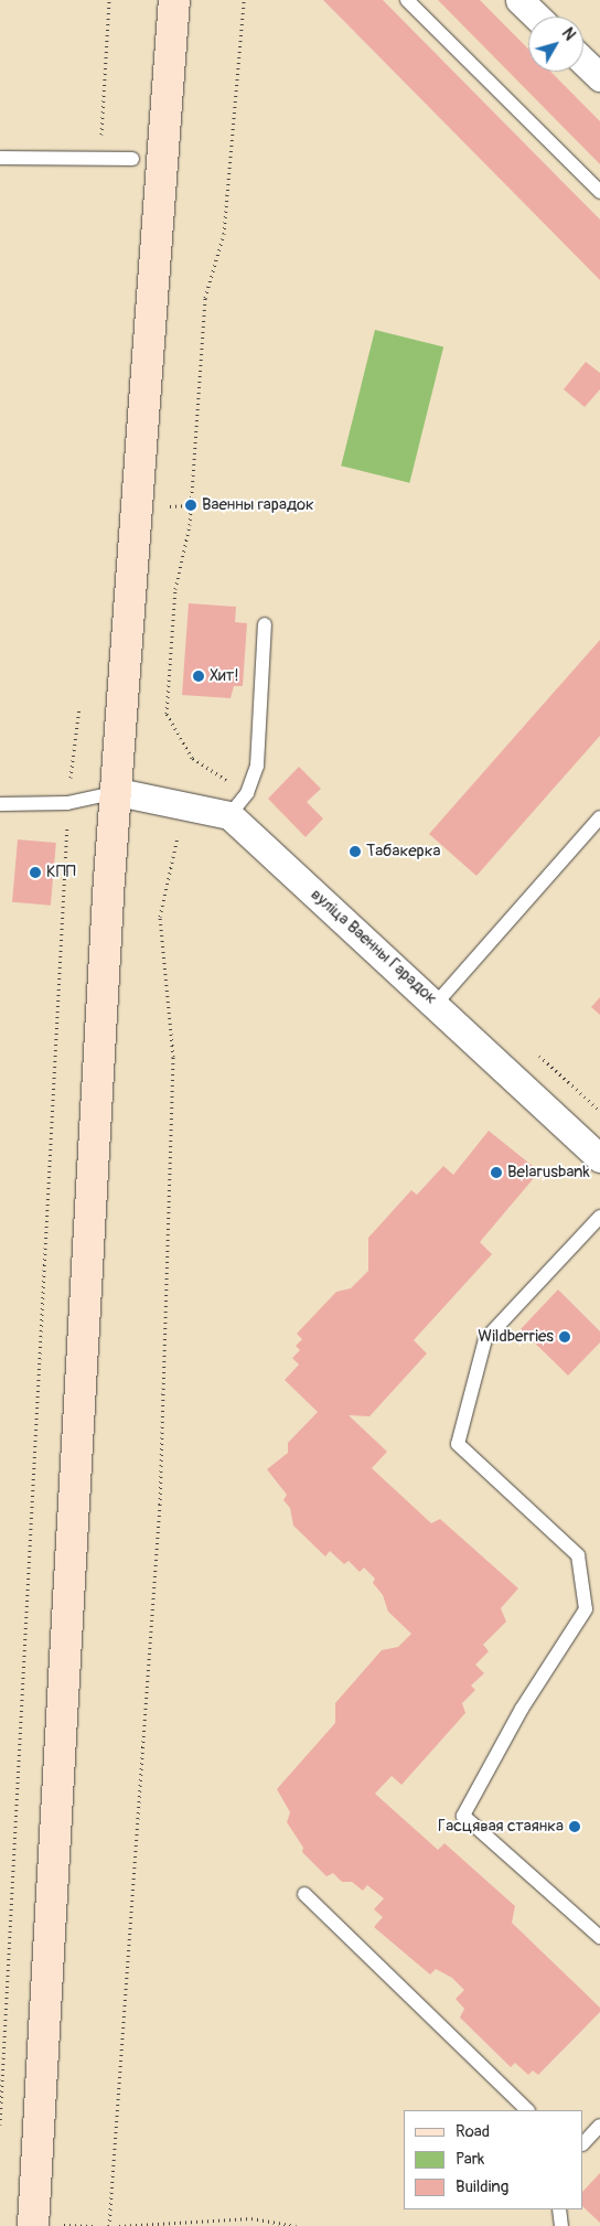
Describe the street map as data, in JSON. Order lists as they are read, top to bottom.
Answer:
{
  "streets": {
    "street": ["вуліца Ваенны Гарадок"]
  },
  "places": [
    "Ваенны гарадок",
    "Хит!",
    "Табакерка",
    "КПП",
    "Belarusbank",
    "Wildberries",
    "Гасцявая стаянка"
  ],
  "legend": ["Road", "Park", "Building"],
  "north": "top right"
}
